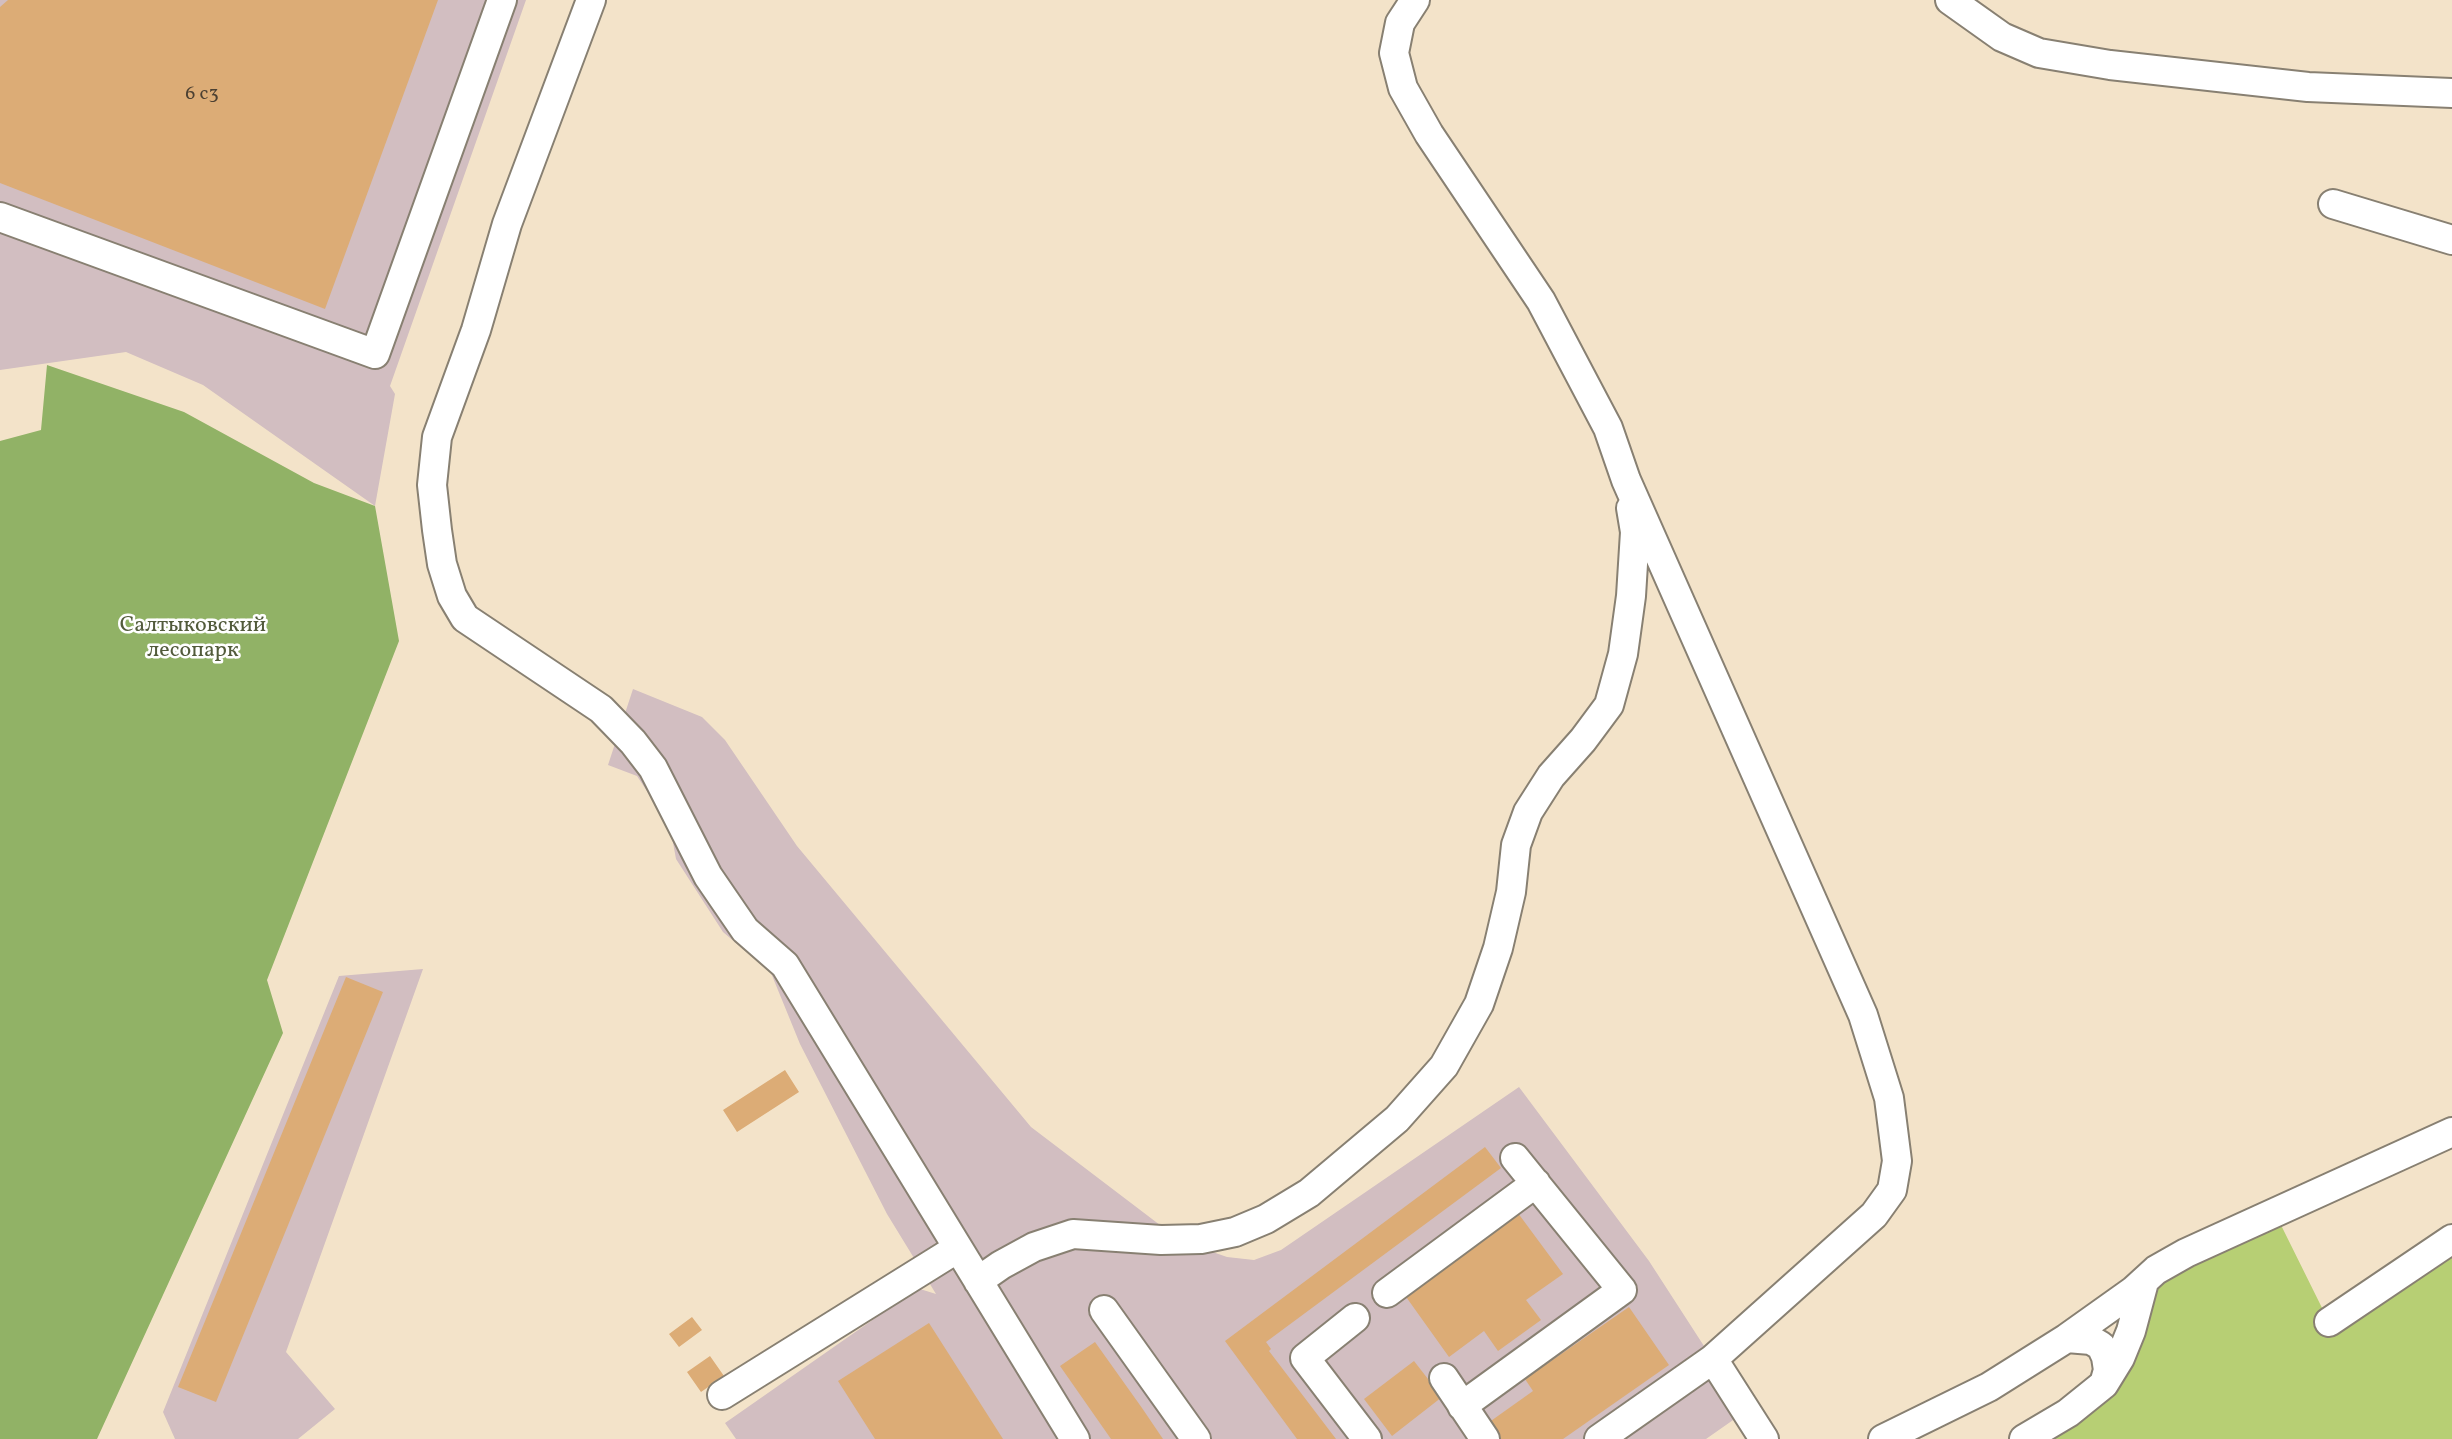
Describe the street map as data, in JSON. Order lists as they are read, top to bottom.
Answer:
{
  "parks": ["Салтыковский лесопарк"],
  "house_numbers": ["6 с3"]
}
